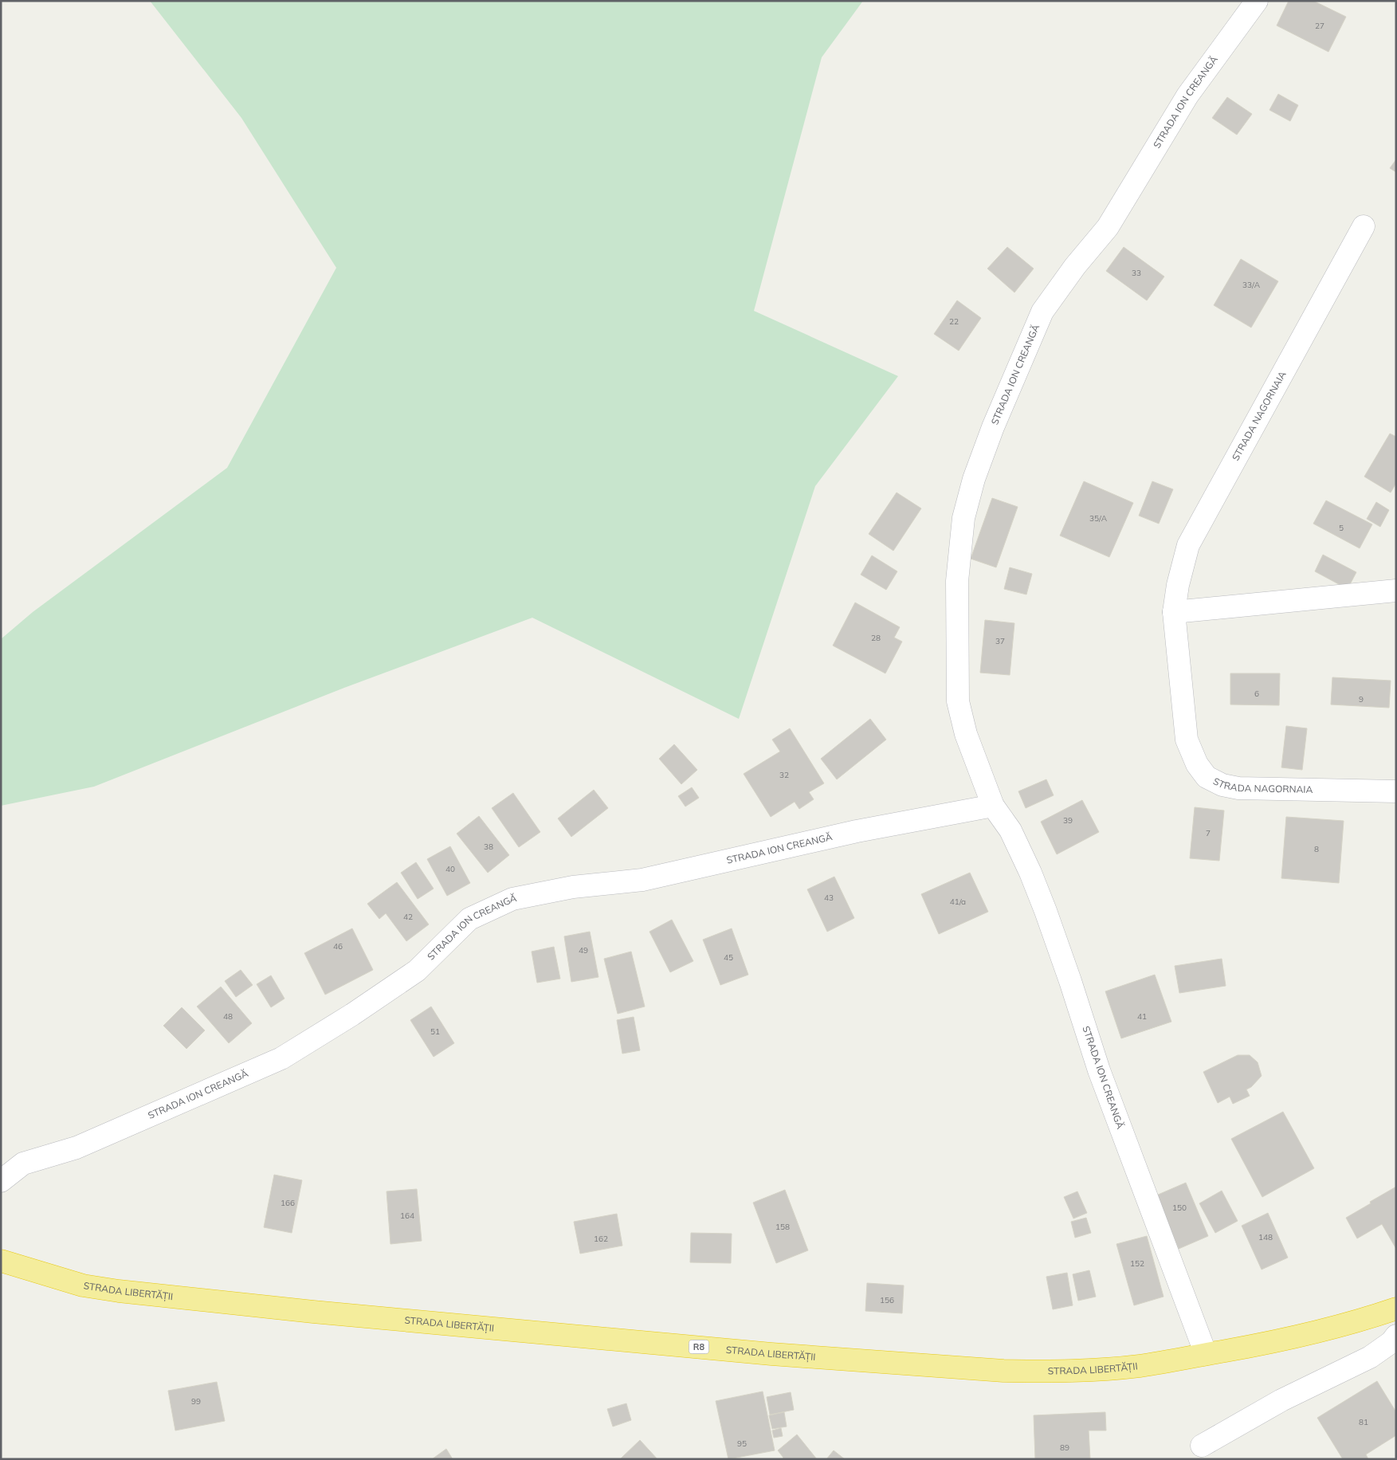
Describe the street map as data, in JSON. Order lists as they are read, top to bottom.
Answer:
{
  "streets": {
    "highway": ["STRADA LIBERTĂȚII", "R8"],
    "street": ["STRADA ION CREANGĂ", "STRADA NAGORNAIA"]
  },
  "crossings": [
    ["STRADA ION CREANGĂ", "STRADA LIBERTĂȚII"]
  ],
  "house_numbers": [
    "27",
    "33",
    "33/A",
    "22",
    "35/A",
    "5",
    "28",
    "37",
    "6",
    "9",
    "32",
    "39",
    "7",
    "38",
    "8",
    "40",
    "43",
    "41/a",
    "42",
    "46",
    "49",
    "45",
    "48",
    "41",
    "51",
    "166",
    "150",
    "164",
    "158",
    "148",
    "162",
    "152",
    "156",
    "99",
    "81",
    "95",
    "89"
  ]
}
